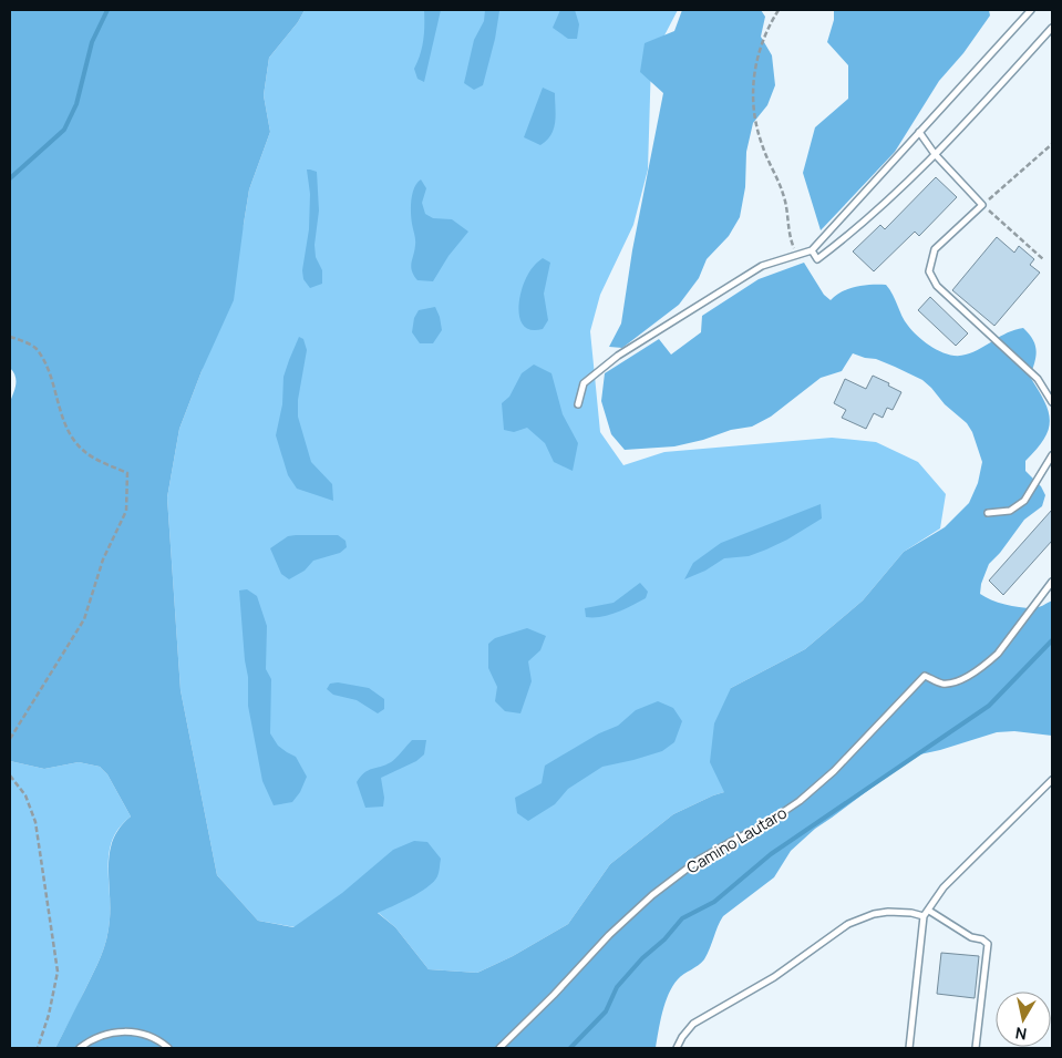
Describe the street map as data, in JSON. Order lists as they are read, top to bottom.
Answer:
{
  "streets": {
    "lane": ["Camino Lautaro"]
  },
  "north": "bottom"
}
